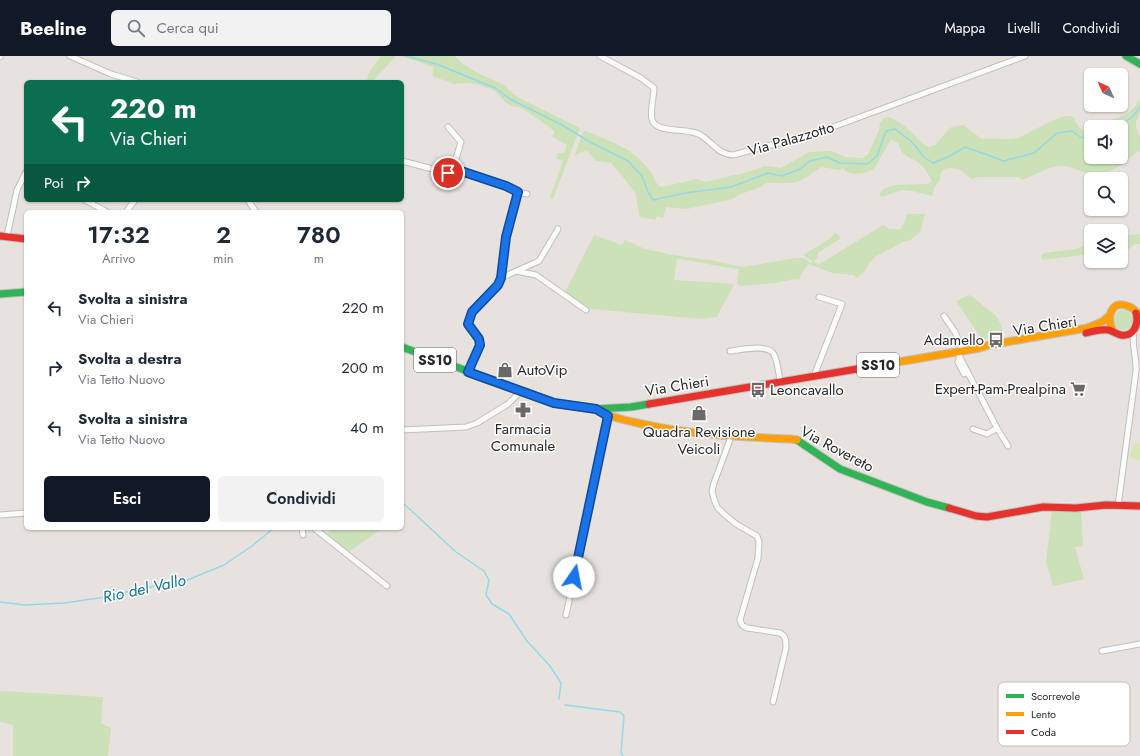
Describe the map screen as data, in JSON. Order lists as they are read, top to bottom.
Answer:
{
  "streets": {
    "main road": ["Via Chieri", "SS10", "Via Rovereto"],
    "street": ["Via Palazzotto"]
  },
  "crossings": [
    ["Via Chieri", "Via Rovereto"]
  ],
  "water": ["Rio del Vallo"],
  "places": {
    "bus stop": ["Adamello", "Leoncavallo"],
    "shop": ["AutoVip", "Quadra Revisione Veicoli"],
    "supermarket": ["Expert-Pam-Prealpina"],
    "pharmacy": ["Farmacia Comunale"]
  },
  "legend": ["Scorrevole", "Lento", "Coda"],
  "north": "top left",
  "page": {
    "header": "Beeline",
    "search": "Cerca qui",
    "nav": ["Mappa", "Livelli", "Condividi"],
    "turn": ["220 m", "Via Chieri"],
    "then": "Poi",
    "eta": [
      "17:32",
      "Arrivo",
      "2",
      "min",
      "780",
      "m"
    ],
    "list": [
      {
        "name": "Svolta a sinistra",
        "note": "Via Chieri",
        "value": "220 m"
      },
      {
        "name": "Svolta a destra",
        "note": "Via Tetto Nuovo",
        "value": "200 m"
      },
      {
        "name": "Svolta a sinistra",
        "note": "Via Tetto Nuovo",
        "value": "40 m"
      }
    ],
    "buttons": ["Esci", "Condividi"]
  }
}
